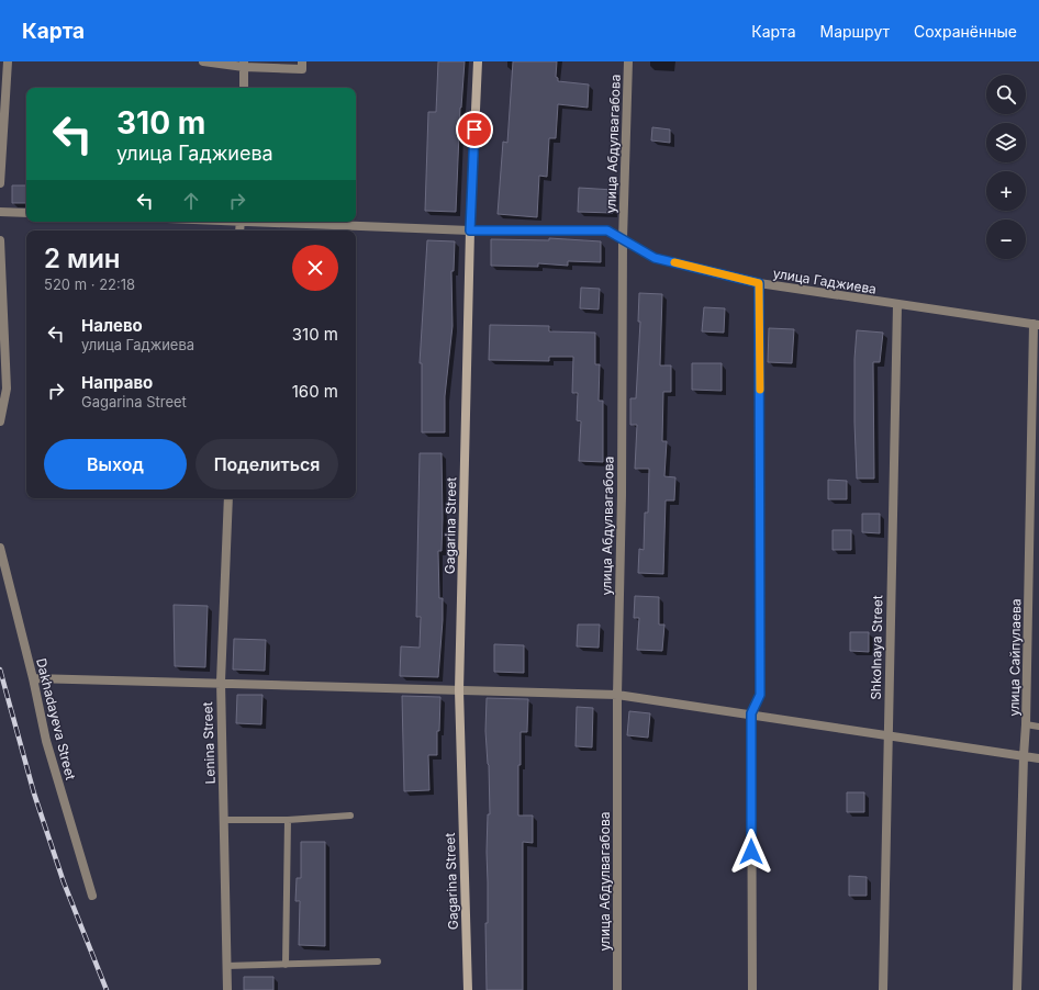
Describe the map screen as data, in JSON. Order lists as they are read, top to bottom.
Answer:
{
  "streets": {
    "street": [
      "улица Абдулвагабова",
      "улица Гаджиева",
      "Gagarina Street",
      "Shkolnaya Street",
      "улица Сайпулаева",
      "Dakhadayeva Street",
      "Lenina Street"
    ]
  },
  "crossings": [
    ["улица Абдулвагабова", "улица Гаджиева"],
    ["улица Гаджиева", "Gagarina Street"],
    ["улица Гаджиева", "Shkolnaya Street"],
    ["улица Гаджиева", "улица Сайпулаева"]
  ],
  "page": {
    "header": "Карта",
    "nav": ["Карта", "Маршрут", "Сохранённые"],
    "map_buttons": ["+", "−"],
    "turn": ["310 m", "улица Гаджиева"],
    "heading": ["2 мин", "520 m · 22:18"],
    "list": [
      {
        "name": "Налево",
        "note": "улица Гаджиева",
        "value": "310 m"
      },
      {
        "name": "Направо",
        "note": "Gagarina Street",
        "value": "160 m"
      }
    ],
    "buttons": ["Выход", "Поделиться"]
  }
}
